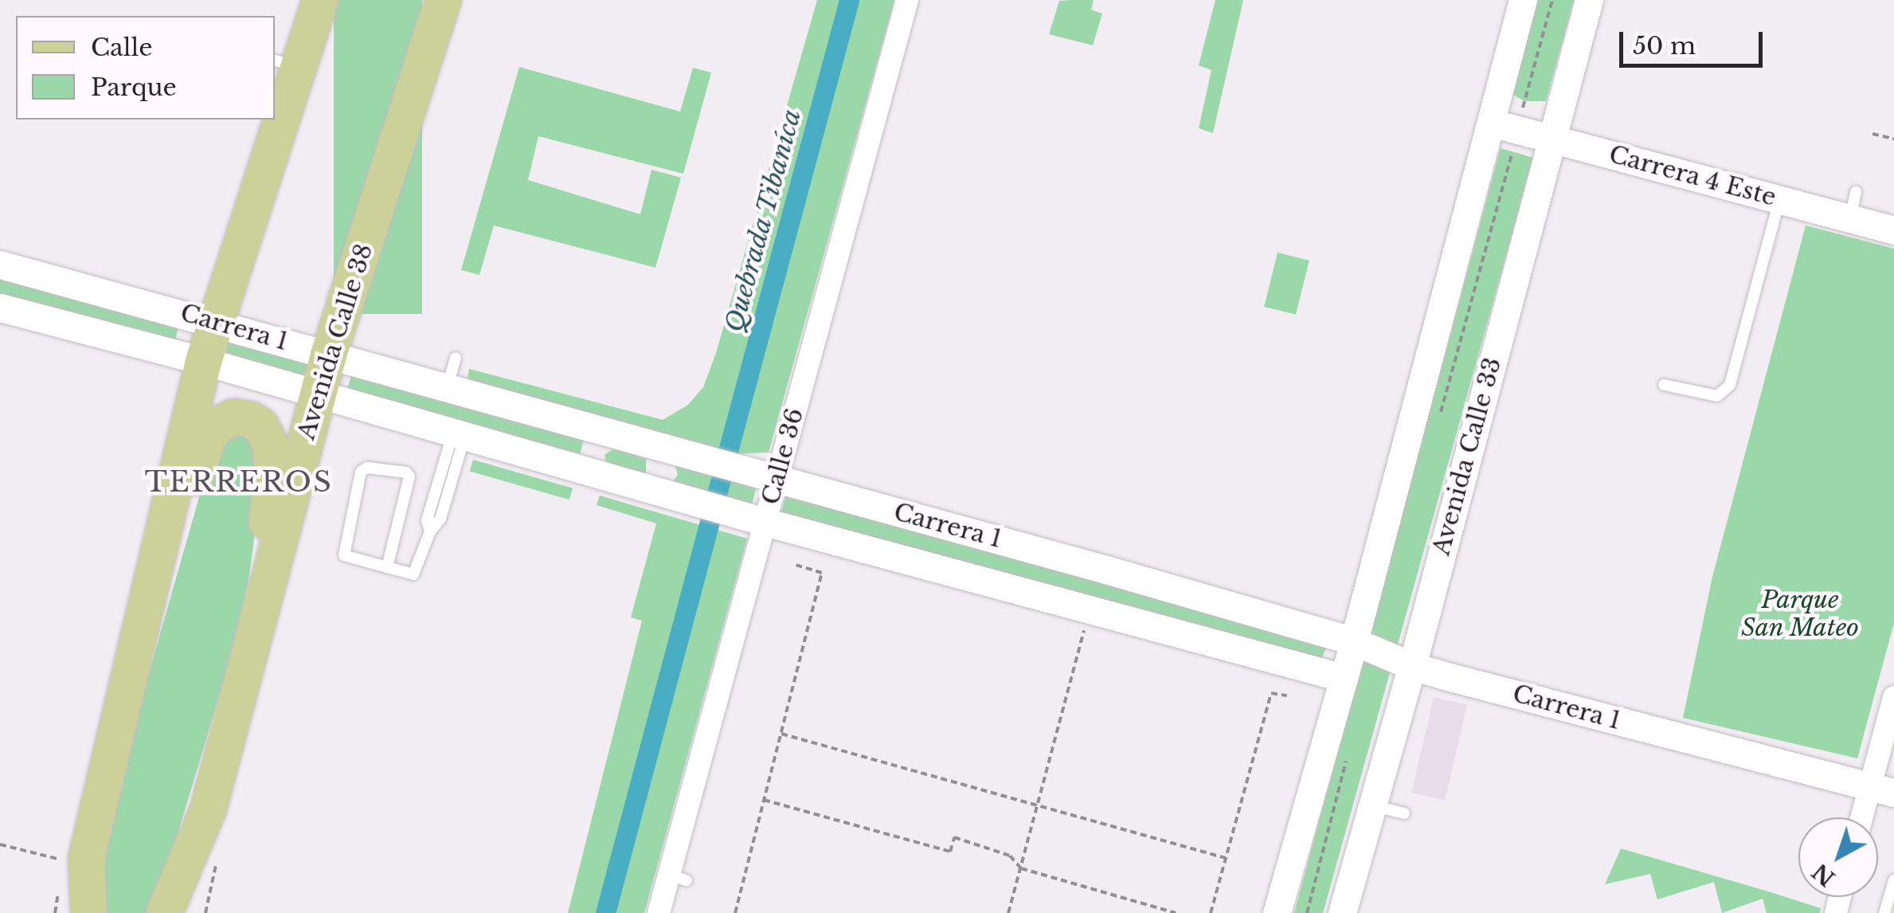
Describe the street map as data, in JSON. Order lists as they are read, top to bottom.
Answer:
{
  "streets": {
    "main road": ["Avenida Calle 38"],
    "street": [
      "Carrera 4 Este",
      "Carrera 1",
      "Calle 36",
      "Avenida Calle 33"
    ]
  },
  "crossings": [
    ["Carrera 4 Este", "Avenida Calle 33"],
    ["Carrera 1", "Avenida Calle 38"],
    ["Carrera 1", "Calle 36"],
    ["Carrera 1", "Avenida Calle 33"]
  ],
  "districts": ["TERREROS"],
  "water": ["Quebrada Tibaníca"],
  "parks": ["Parque San Mateo"],
  "legend": ["Calle", "Parque"],
  "scale_bar": "50 m",
  "north": "bottom left"
}
